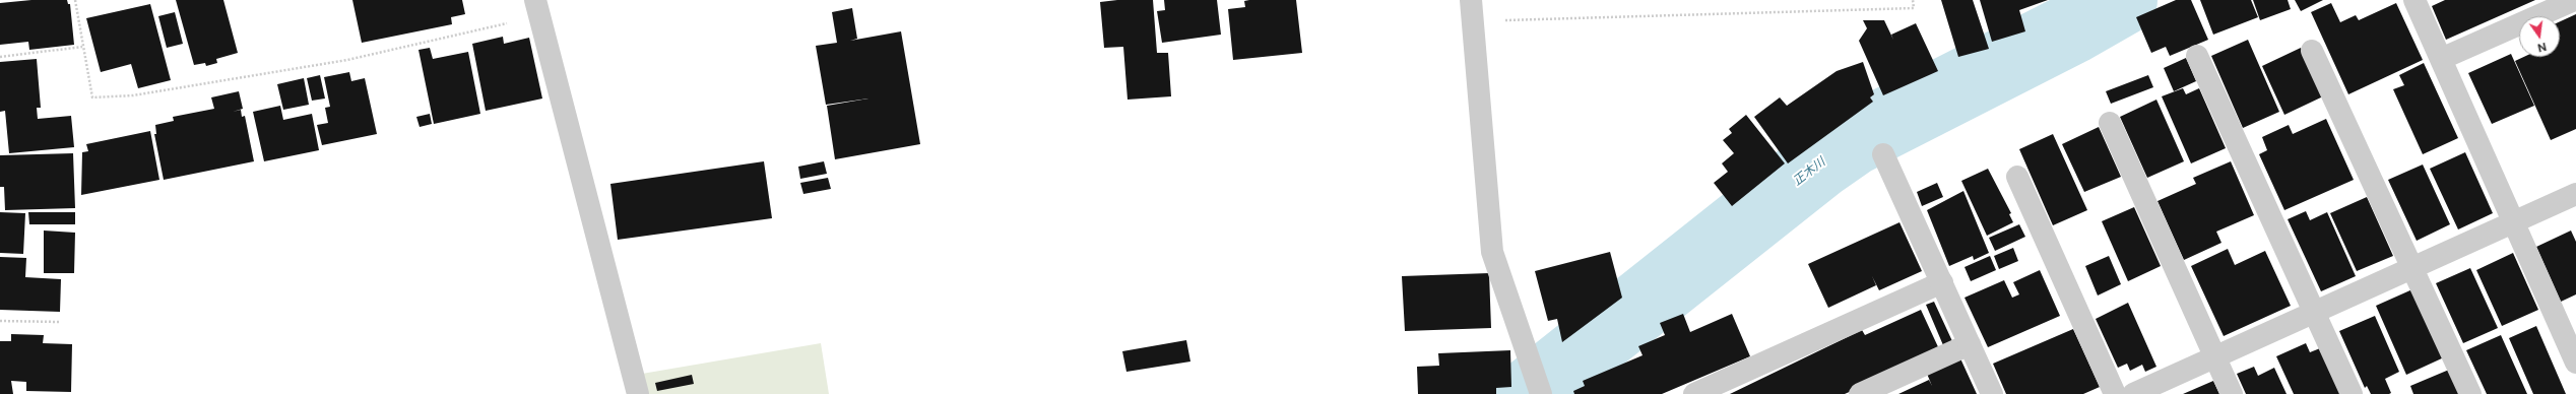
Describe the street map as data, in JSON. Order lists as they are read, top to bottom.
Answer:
{
  "water": ["正木川"],
  "north": "bottom"
}
